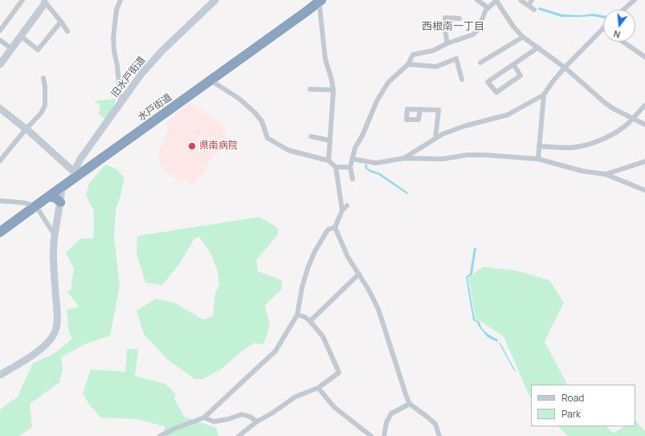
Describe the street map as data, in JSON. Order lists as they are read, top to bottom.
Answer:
{
  "streets": {
    "highway": ["水戸街道"],
    "street": ["旧水戸街道"]
  },
  "crossings": [
    ["旧水戸街道", "水戸街道"]
  ],
  "districts": ["西根南一丁目"],
  "places": ["県南病院"],
  "legend": ["Road", "Park"],
  "north": "bottom"
}
